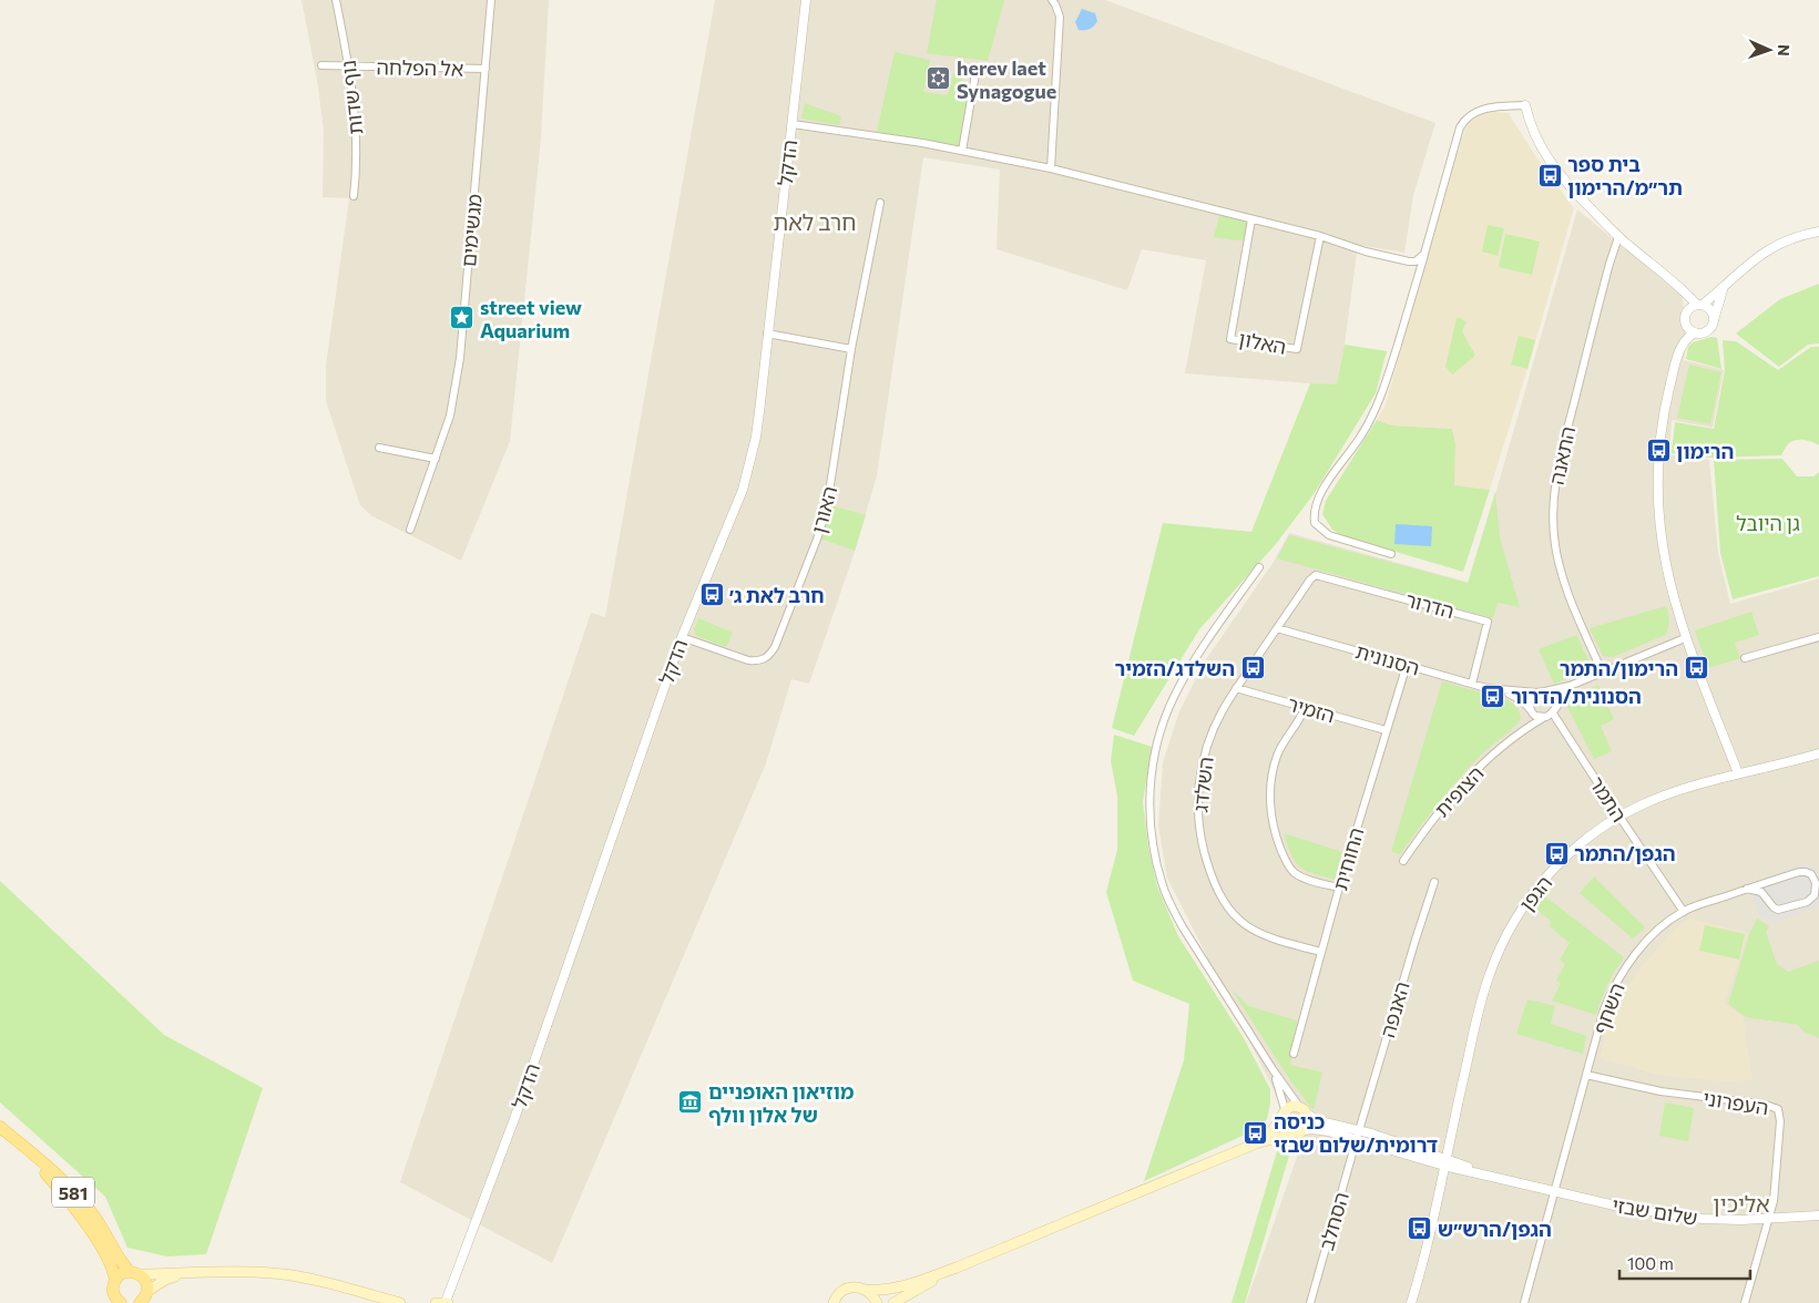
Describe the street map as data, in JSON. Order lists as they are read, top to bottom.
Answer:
{
  "streets": {
    "main road": ["581"],
    "street": [
      "אל הפלחה",
      "נוף שדות",
      "הדקל",
      "מגשימים",
      "האלון",
      "התאנה",
      "האורן",
      "הדרור",
      "הסנונית",
      "הזמיר",
      "השלדג",
      "הצופית",
      "התמר",
      "החוחית",
      "הגפן",
      "השחף",
      "האנפה",
      "העפרוני",
      "שלום שבזי",
      "הסחלב"
    ]
  },
  "crossings": [
    ["אל הפלחה", "נוף שדות"],
    ["אל הפלחה", "מגשימים"],
    ["הדקל", "האורן"],
    ["הדרור", "הסנונית"],
    ["הדרור", "השלדג"],
    ["הסנונית", "השלדג"],
    ["הסנונית", "הצופית"],
    ["הסנונית", "התמר"],
    ["הסנונית", "החוחית"],
    ["הזמיר", "השלדג"],
    ["הזמיר", "החוחית"],
    ["השלדג", "החוחית"],
    ["הצופית", "התמר"],
    ["התמר", "הגפן"],
    ["התמר", "השחף"],
    ["הגפן", "שלום שבזי"],
    ["השחף", "העפרוני"],
    ["השחף", "שלום שבזי"],
    ["האנפה", "שלום שבזי"],
    ["האנפה", "הסחלב"],
    ["העפרוני", "שלום שבזי"],
    ["שלום שבזי", "הסחלב"]
  ],
  "districts": ["חרב לאת", "אליכין"],
  "parks": ["גן היובל"],
  "places": {
    "synagogue": ["herev laet Synagogue"],
    "bus stop": [
      "בית ספר תר״מ/הרימון",
      "הרימון",
      "חרב לאת ג׳",
      "השלדג/הזמיר",
      "הרימון/התמר",
      "הסנונית/הדרור",
      "הגפן/התמר",
      "כניסה דרומית/שלום שבזי",
      "הגפן/הרש״ש"
    ],
    "place": ["street view Aquarium"],
    "museum": ["מוזיאון האופניים של אלון וולף"]
  },
  "scale_bar": "100 m",
  "north": "right"
}
